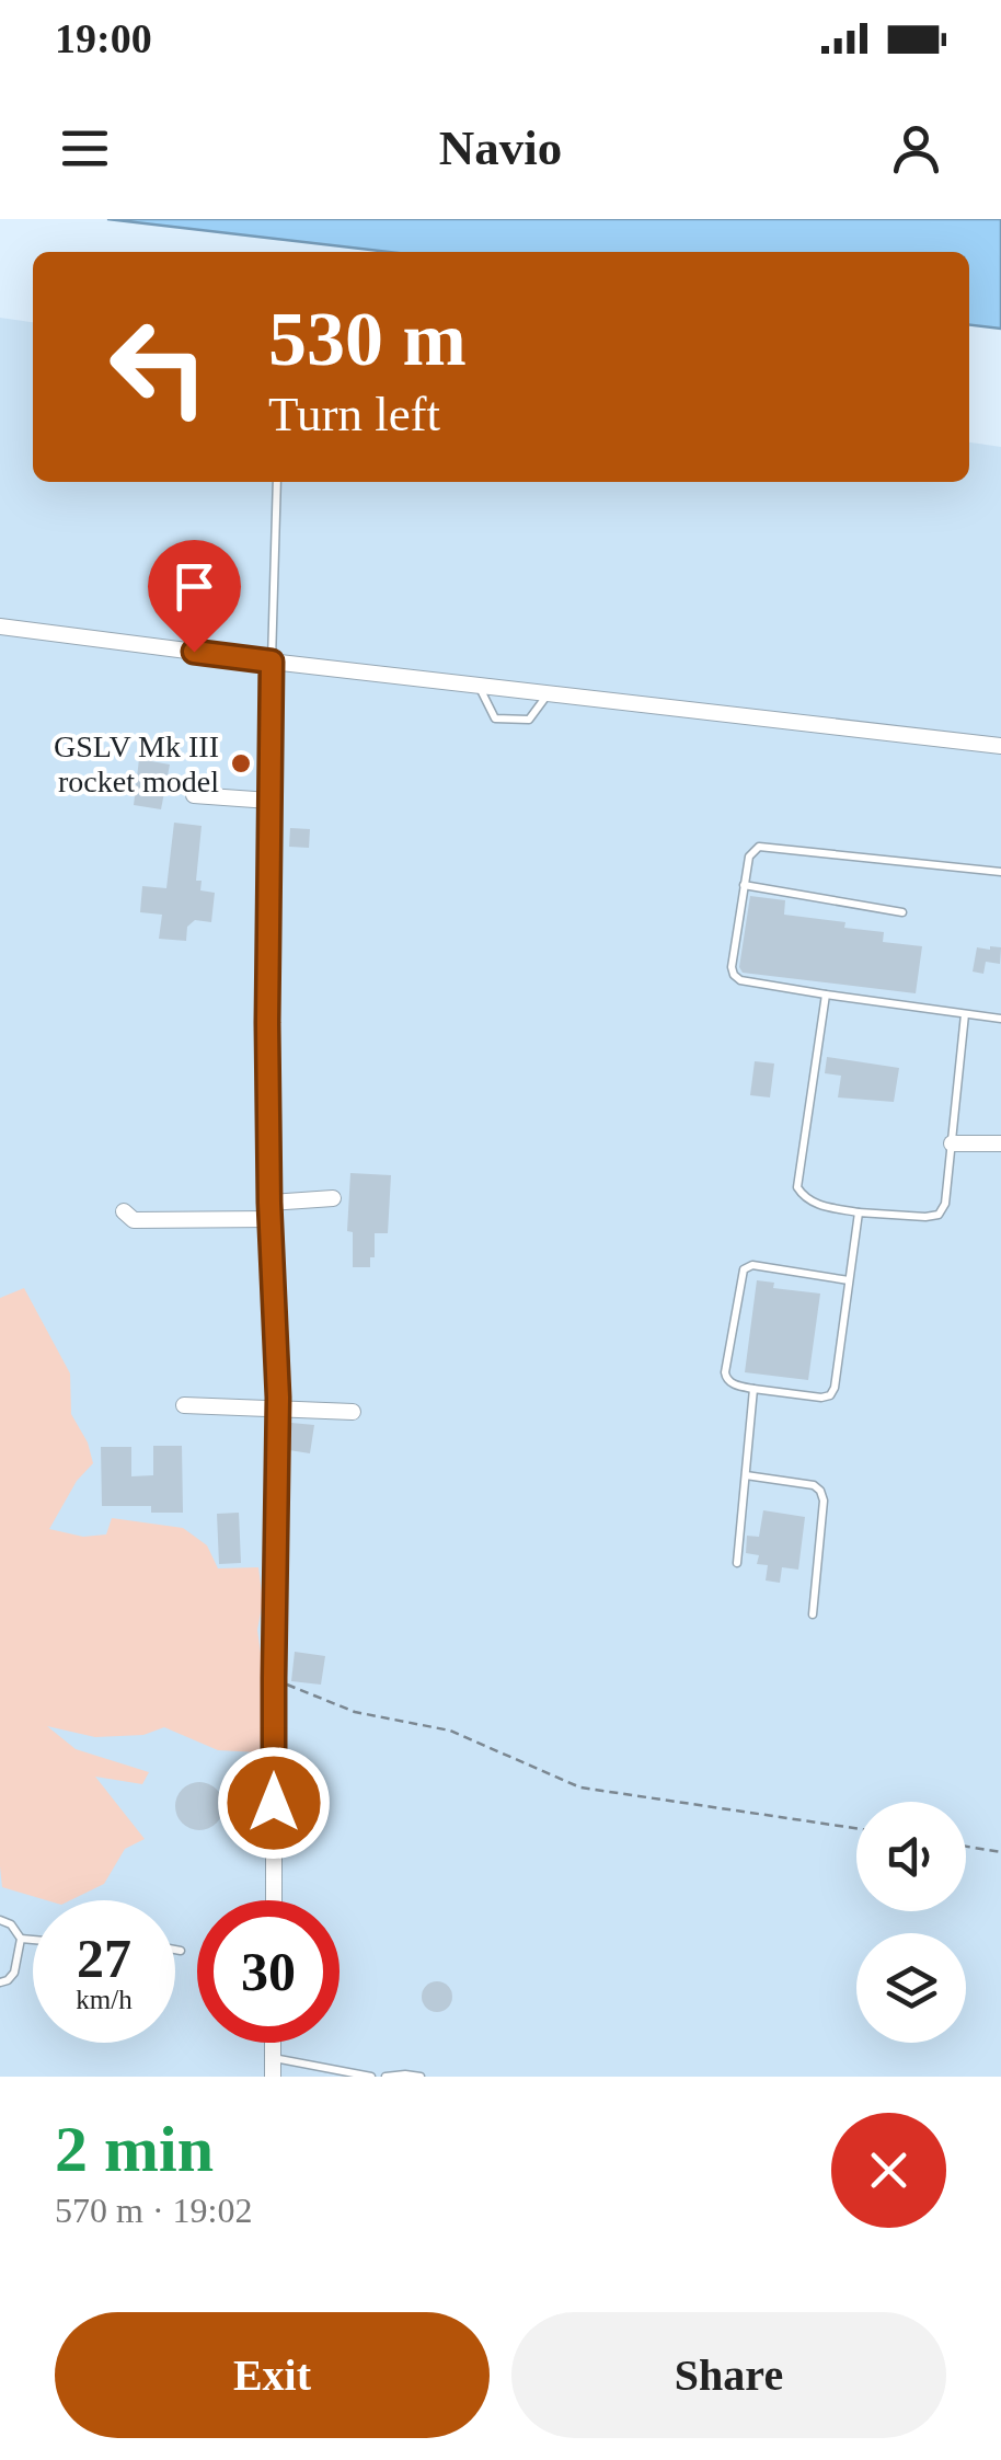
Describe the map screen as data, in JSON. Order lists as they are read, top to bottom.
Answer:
{
  "places": ["GSLV Mk III rocket model"],
  "page": {
    "status": "19:00",
    "header": "Navio",
    "turn": ["530 m", "Turn left"],
    "speed": "27 km/h",
    "limit": "30",
    "heading": ["2 min", "570 m · 19:02"],
    "buttons": ["Exit", "Share"]
  }
}
